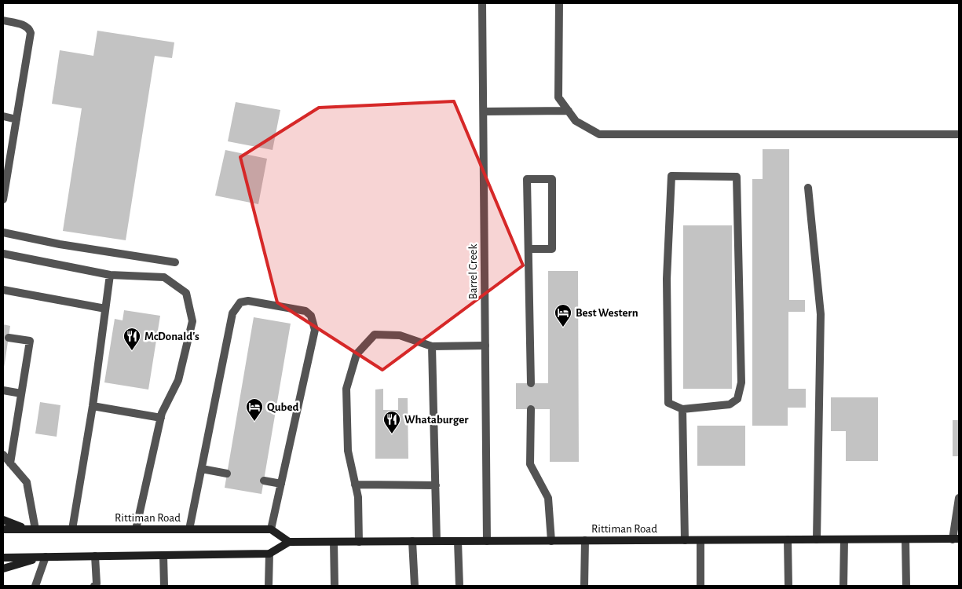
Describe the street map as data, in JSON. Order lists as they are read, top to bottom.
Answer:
{
  "streets": {
    "main road": ["Rittiman Road"],
    "street": ["Barrel Creek"]
  },
  "crossings": [
    ["Barrel Creek", "Rittiman Road"]
  ],
  "places": {
    "hotel": ["Best Western", "Qubed"],
    "restaurant": ["McDonald's", "Whataburger"]
  }
}
